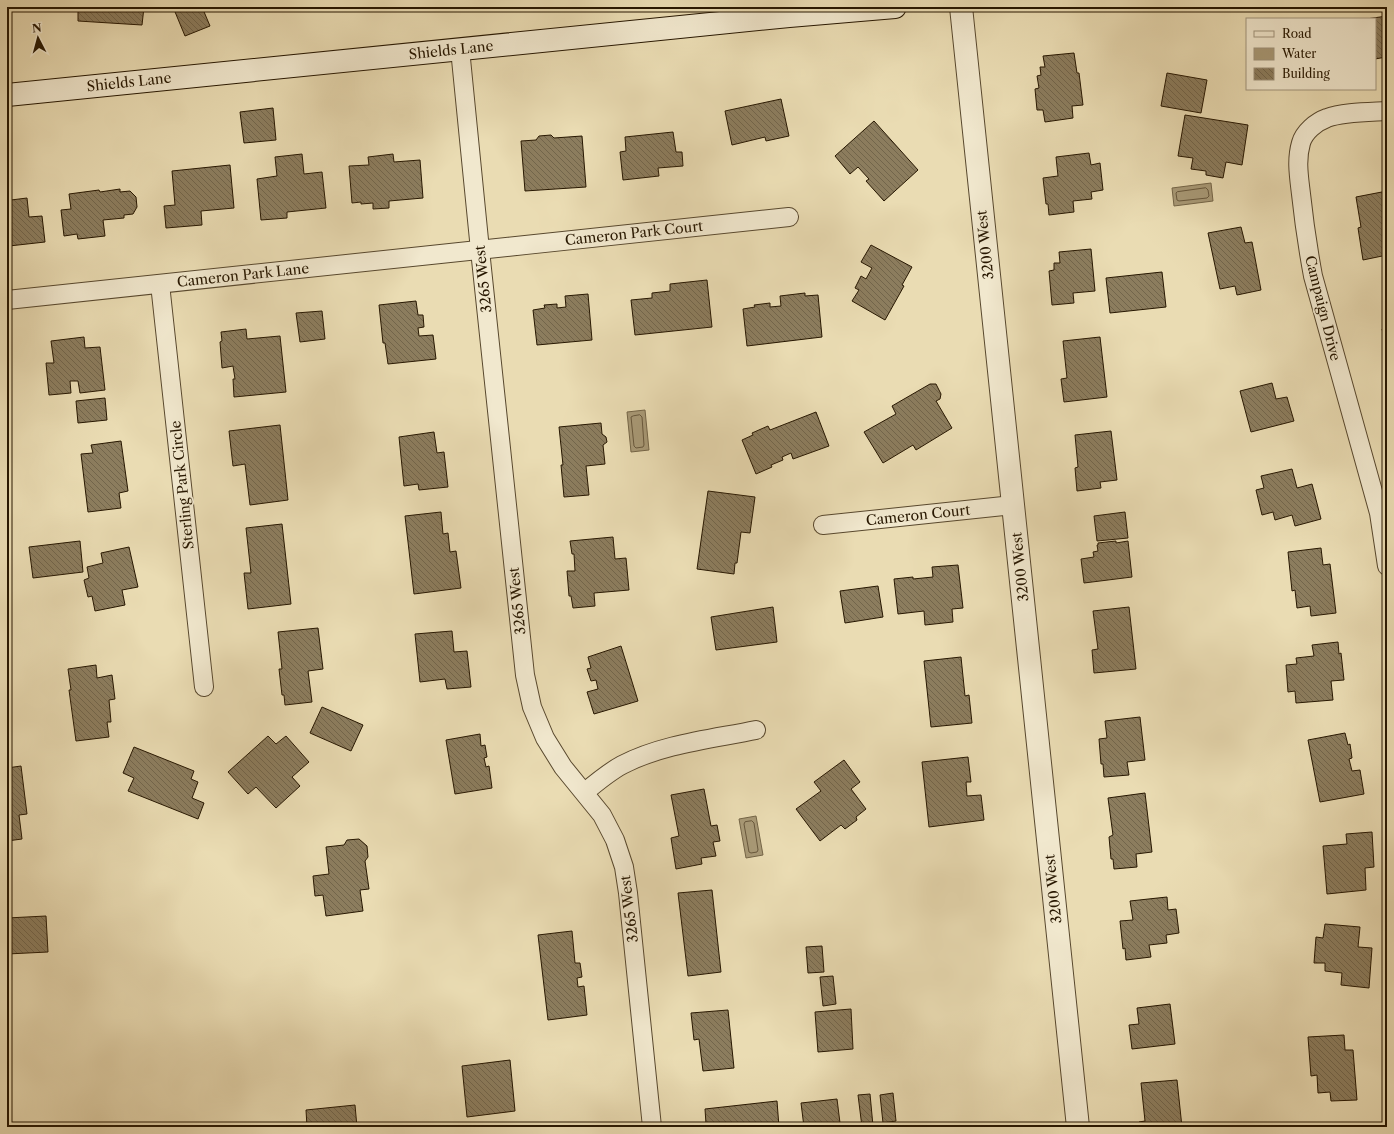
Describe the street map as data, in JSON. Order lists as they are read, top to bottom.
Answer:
{
  "streets": {
    "street": [
      "Shields Lane",
      "Cameron Park Court",
      "3200 West",
      "Cameron Park Lane",
      "3265 West",
      "Campaign Drive",
      "Sterling Park Circle",
      "Cameron Court"
    ]
  },
  "crossings": [
    ["Shields Lane", "3265 West"],
    ["Cameron Park Court", "Cameron Park Lane"],
    ["Cameron Park Court", "3265 West"],
    ["3200 West", "Cameron Court"],
    ["Cameron Park Lane", "3265 West"],
    ["Cameron Park Lane", "Sterling Park Circle"]
  ],
  "legend": ["Road", "Water", "Building"],
  "north": "top"
}
